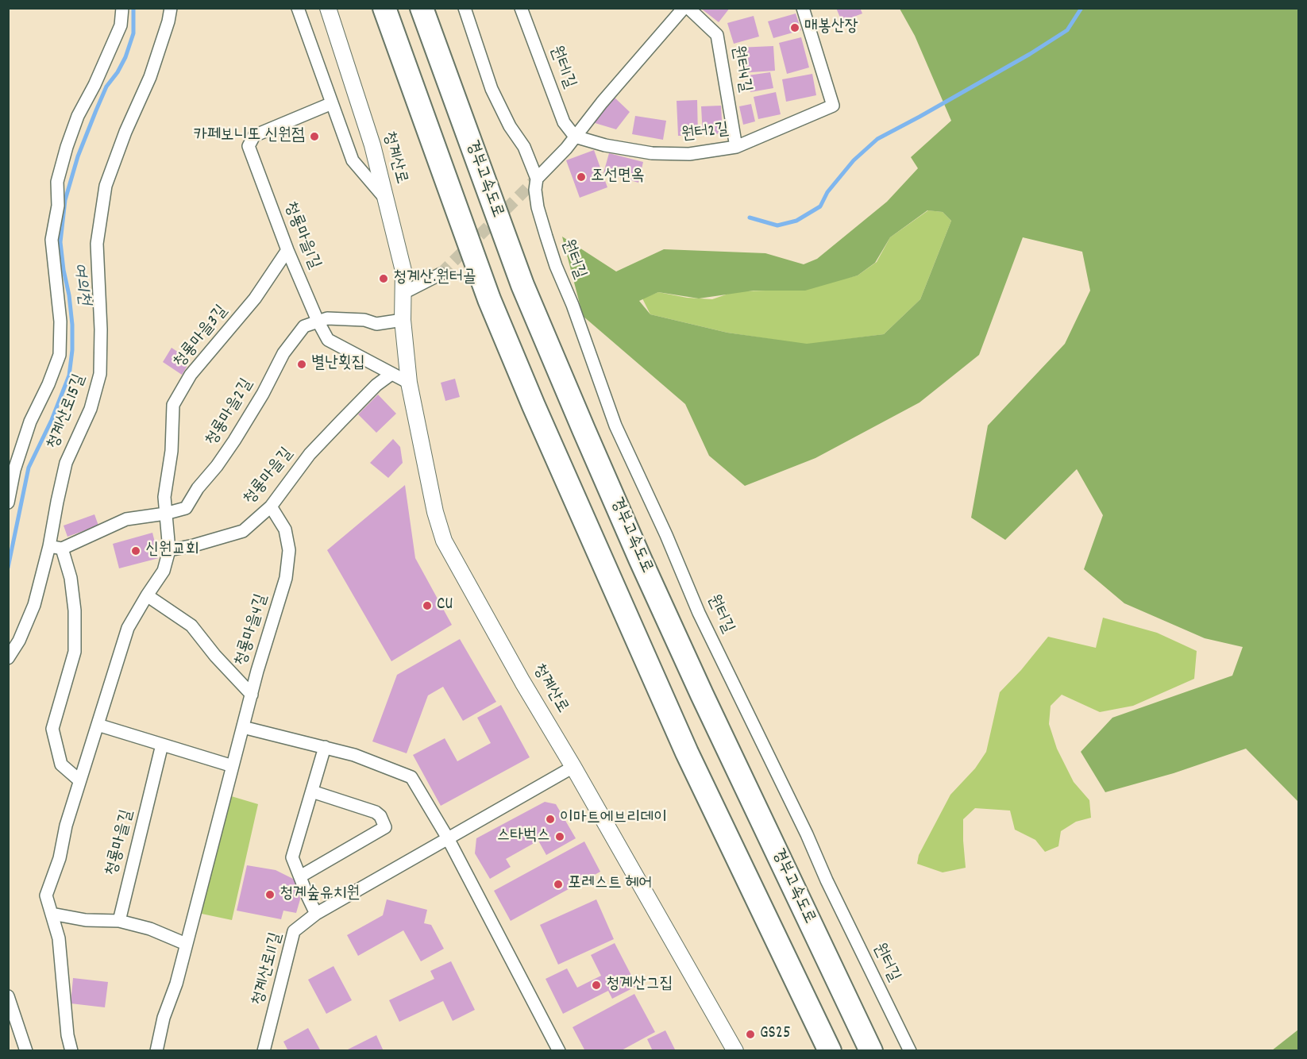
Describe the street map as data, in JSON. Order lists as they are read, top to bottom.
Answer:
{
  "streets": {
    "highway": ["경부고속도로"],
    "street": [
      "원터1길",
      "원터4길",
      "원터2길",
      "청계산로",
      "청룡마을1길",
      "원터길",
      "청룡마을3길",
      "청계산로15길",
      "청룡마을2길",
      "청룡마을길",
      "청룡마을4길",
      "청계산로11길"
    ]
  },
  "crossings": [
    ["원터1길", "원터2길"],
    ["원터4길", "원터2길"],
    ["청계산로", "청룡마을1길"],
    ["청계산로", "청계산로11길"],
    ["청룡마을1길", "청룡마을3길"],
    ["청룡마을1길", "청룡마을2길"],
    ["청룡마을1길", "청룡마을길"],
    ["청룡마을3길", "청룡마을2길"],
    ["청룡마을3길", "청룡마을길"],
    ["청룡마을길", "청룡마을4길"]
  ],
  "water": ["여의천"],
  "places": [
    "매봉산장",
    "카페보니또 신원점",
    "조선면옥",
    "청계산.원터골",
    "별난횟집",
    "신원교회",
    "CU",
    "이마트에브리데이",
    "스타벅스",
    "포레스트 헤어",
    "청계숲유치원",
    "청계산그집",
    "GS25"
  ]
}
